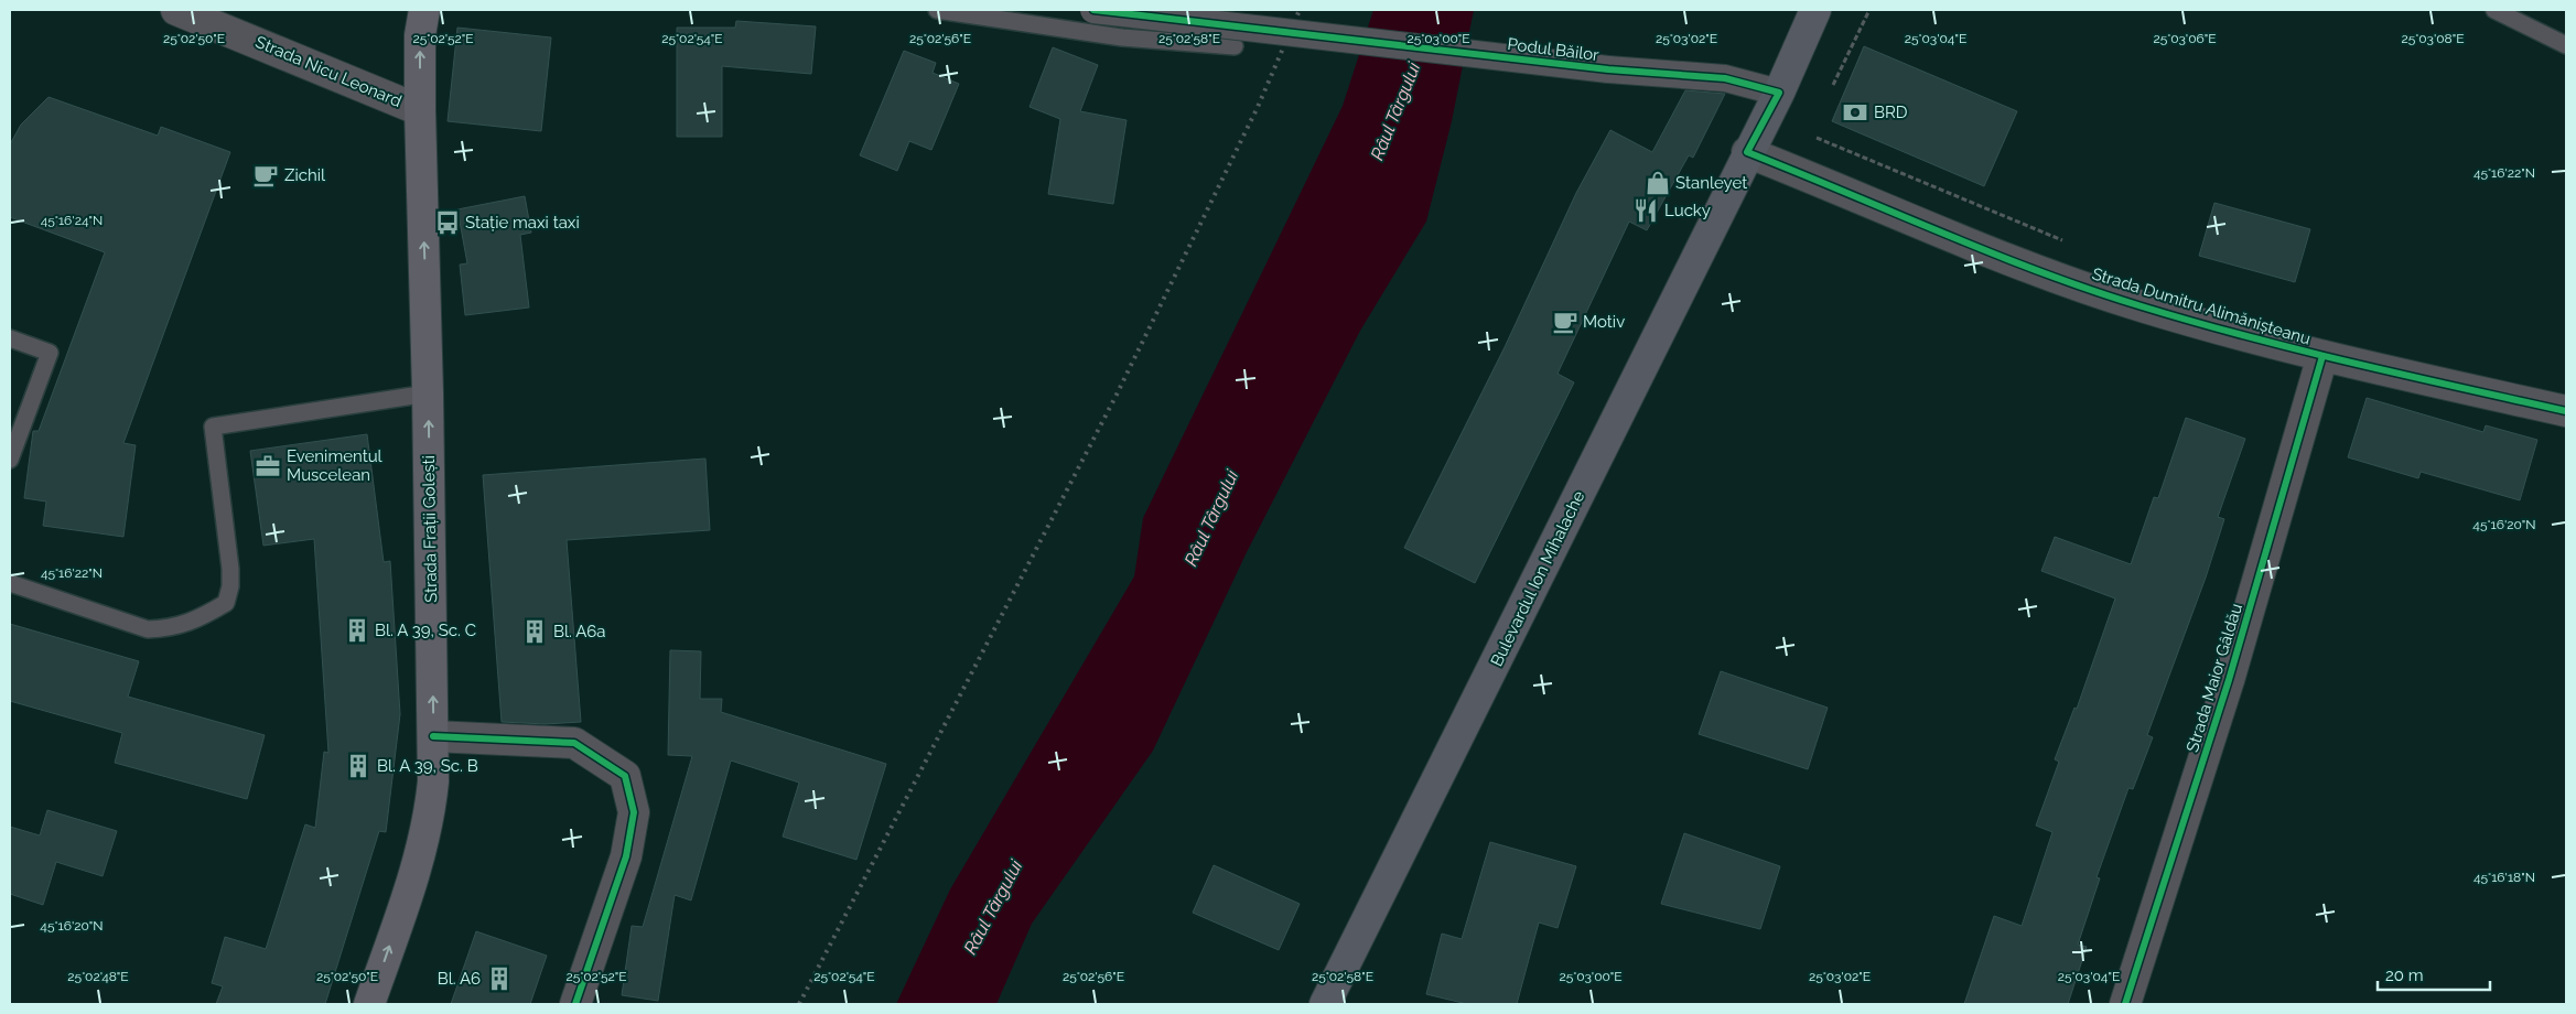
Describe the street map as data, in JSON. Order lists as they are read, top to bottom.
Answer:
{
  "streets": {
    "highway": ["Bulevardul Ion Mihalache"],
    "main road": ["Strada Frații Golești"],
    "street": [
      "Podul Băilor",
      "Strada Nicu Leonard",
      "Strada Dumitru Alimănișteanu",
      "Strada Maior Gâldău"
    ]
  },
  "crossings": [
    ["Podul Băilor", "Bulevardul Ion Mihalache"],
    ["Strada Nicu Leonard", "Strada Frații Golești"],
    ["Strada Dumitru Alimănișteanu", "Bulevardul Ion Mihalache"],
    ["Strada Dumitru Alimănișteanu", "Strada Maior Gâldău"]
  ],
  "one_way": ["Strada Frații Golești"],
  "water": ["Râul Târgului"],
  "places": {
    "bank": ["BRD"],
    "cafe": ["Zichil", "Motiv"],
    "shop": ["Stanleyet"],
    "restaurant": ["Lucky"],
    "bus stop": ["Stație maxi taxi"],
    "office": ["Evenimentul Muscelean"],
    "building": [
      "Bl. A 39, Sc. C",
      "Bl. A6a",
      "Bl. A 39, Sc. B",
      "Bl. A6"
    ]
  },
  "scale_bar": "20 m",
  "coordinates": [
    "25°02'50\"E",
    "25°02'52\"E",
    "25°02'54\"E",
    "25°02'56\"E",
    "25°02'58\"E",
    "25°03'00\"E",
    "25°03'02\"E",
    "25°03'04\"E",
    "25°03'06\"E",
    "25°03'08\"E",
    "45°16'22\"N",
    "45°16'24\"N",
    "45°16'20\"N",
    "45°16'18\"N",
    "25°02'48\"E"
  ]
}
